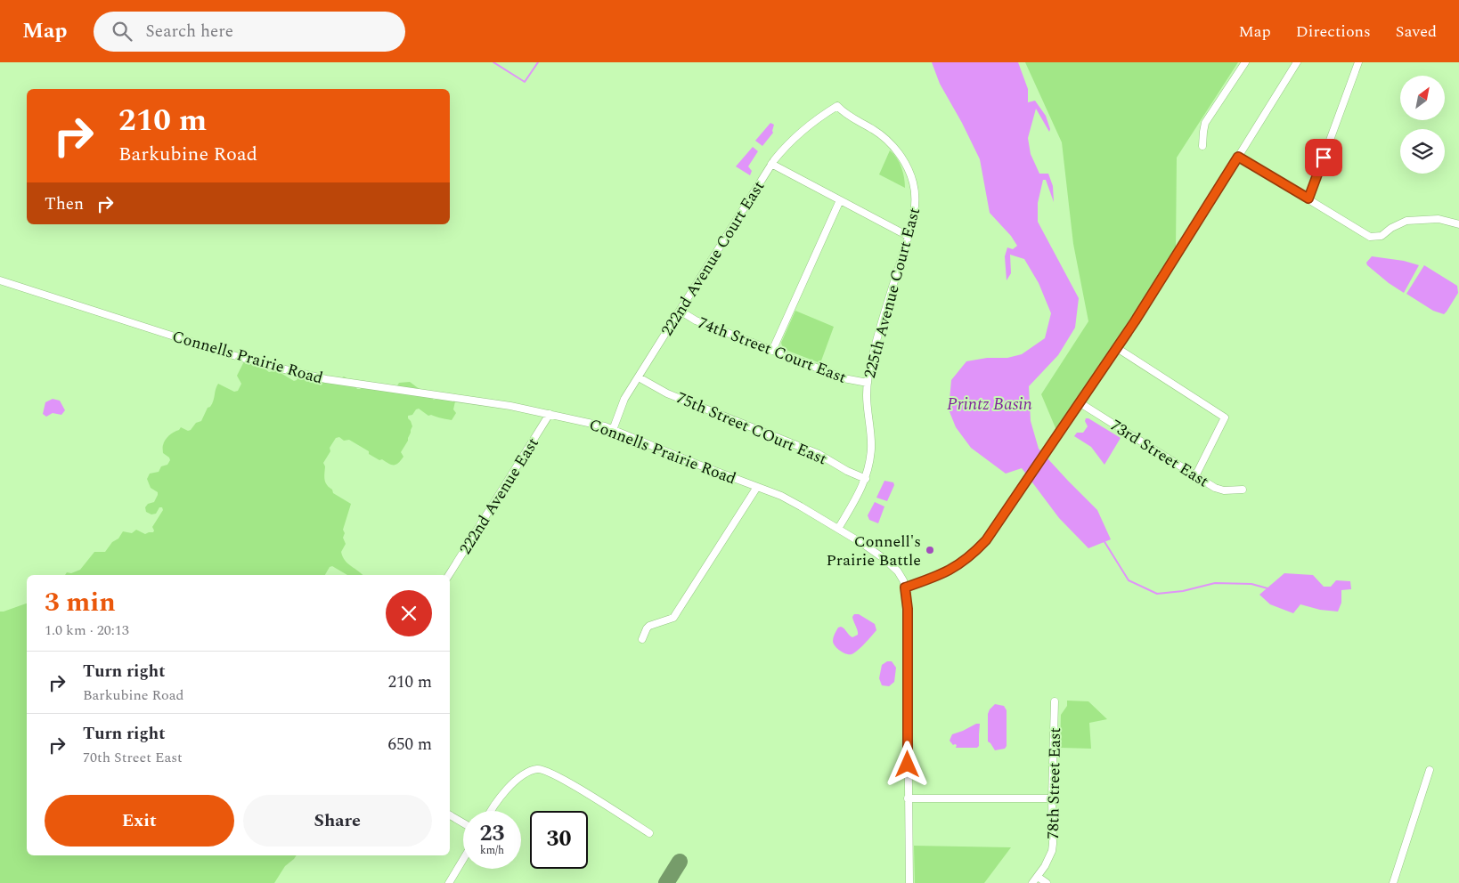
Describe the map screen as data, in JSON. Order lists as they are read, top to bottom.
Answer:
{
  "streets": {
    "street": [
      "222nd Avenue Court East",
      "225th Avenue Court East",
      "74th Street Court East",
      "Connells Prairie Road",
      "75th Street COurt East",
      "73rd Street East",
      "222nd Avenue East",
      "78th Street East"
    ]
  },
  "crossings": [
    ["222nd Avenue Court East", "225th Avenue Court East"],
    ["222nd Avenue Court East", "74th Street Court East"],
    ["222nd Avenue Court East", "Connells Prairie Road"],
    ["222nd Avenue Court East", "75th Street COurt East"],
    ["225th Avenue Court East", "74th Street Court East"],
    ["225th Avenue Court East", "Connells Prairie Road"],
    ["225th Avenue Court East", "75th Street COurt East"],
    ["Connells Prairie Road", "222nd Avenue East"]
  ],
  "water": ["Printz Basin"],
  "places": ["Connell's Prairie Battle"],
  "north": "top right",
  "page": {
    "header": "Map",
    "search": "Search here",
    "nav": ["Map", "Directions", "Saved"],
    "turn": ["210 m", "Barkubine Road"],
    "then": "Then",
    "heading": ["3 min", "1.0 km · 20:13"],
    "list": [
      {
        "name": "Turn right",
        "note": "Barkubine Road",
        "value": "210 m"
      },
      {
        "name": "Turn right",
        "note": "70th Street East",
        "value": "650 m"
      }
    ],
    "buttons": ["Exit", "Share"],
    "speed": "23 km/h",
    "limit": "30"
  }
}
